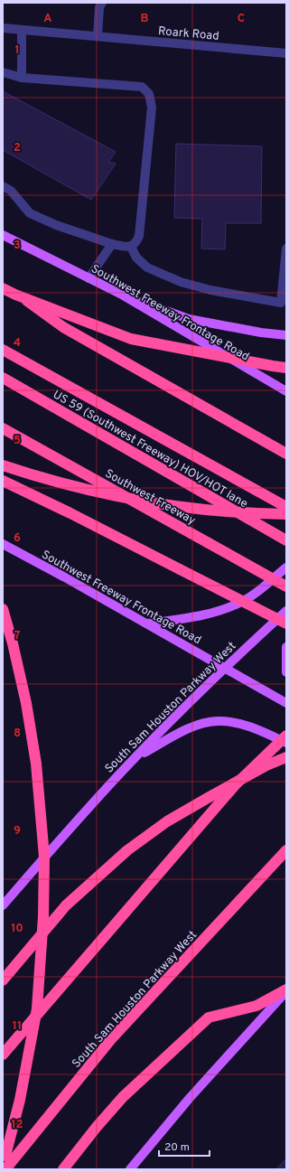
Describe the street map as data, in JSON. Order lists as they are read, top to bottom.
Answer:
{
  "streets": {
    "highway": ["US 59 (Southwest Freeway) HOV/HOT lane", "Southwest Freeway", "South Sam Houston Parkway West"],
    "main road": ["Southwest Freeway Frontage Road"],
    "street": ["Roark Road"]
  },
  "crossings": [
    ["Southwest Freeway Frontage Road", "South Sam Houston Parkway West"]
  ],
  "scale_bar": "20 m",
  "grid": {
    "columns": ["A", "B", "C"],
    "rows": [
      "1",
      "2",
      "3",
      "4",
      "5",
      "6",
      "7",
      "8",
      "9",
      "10",
      "11",
      "12"
    ]
  }
}
